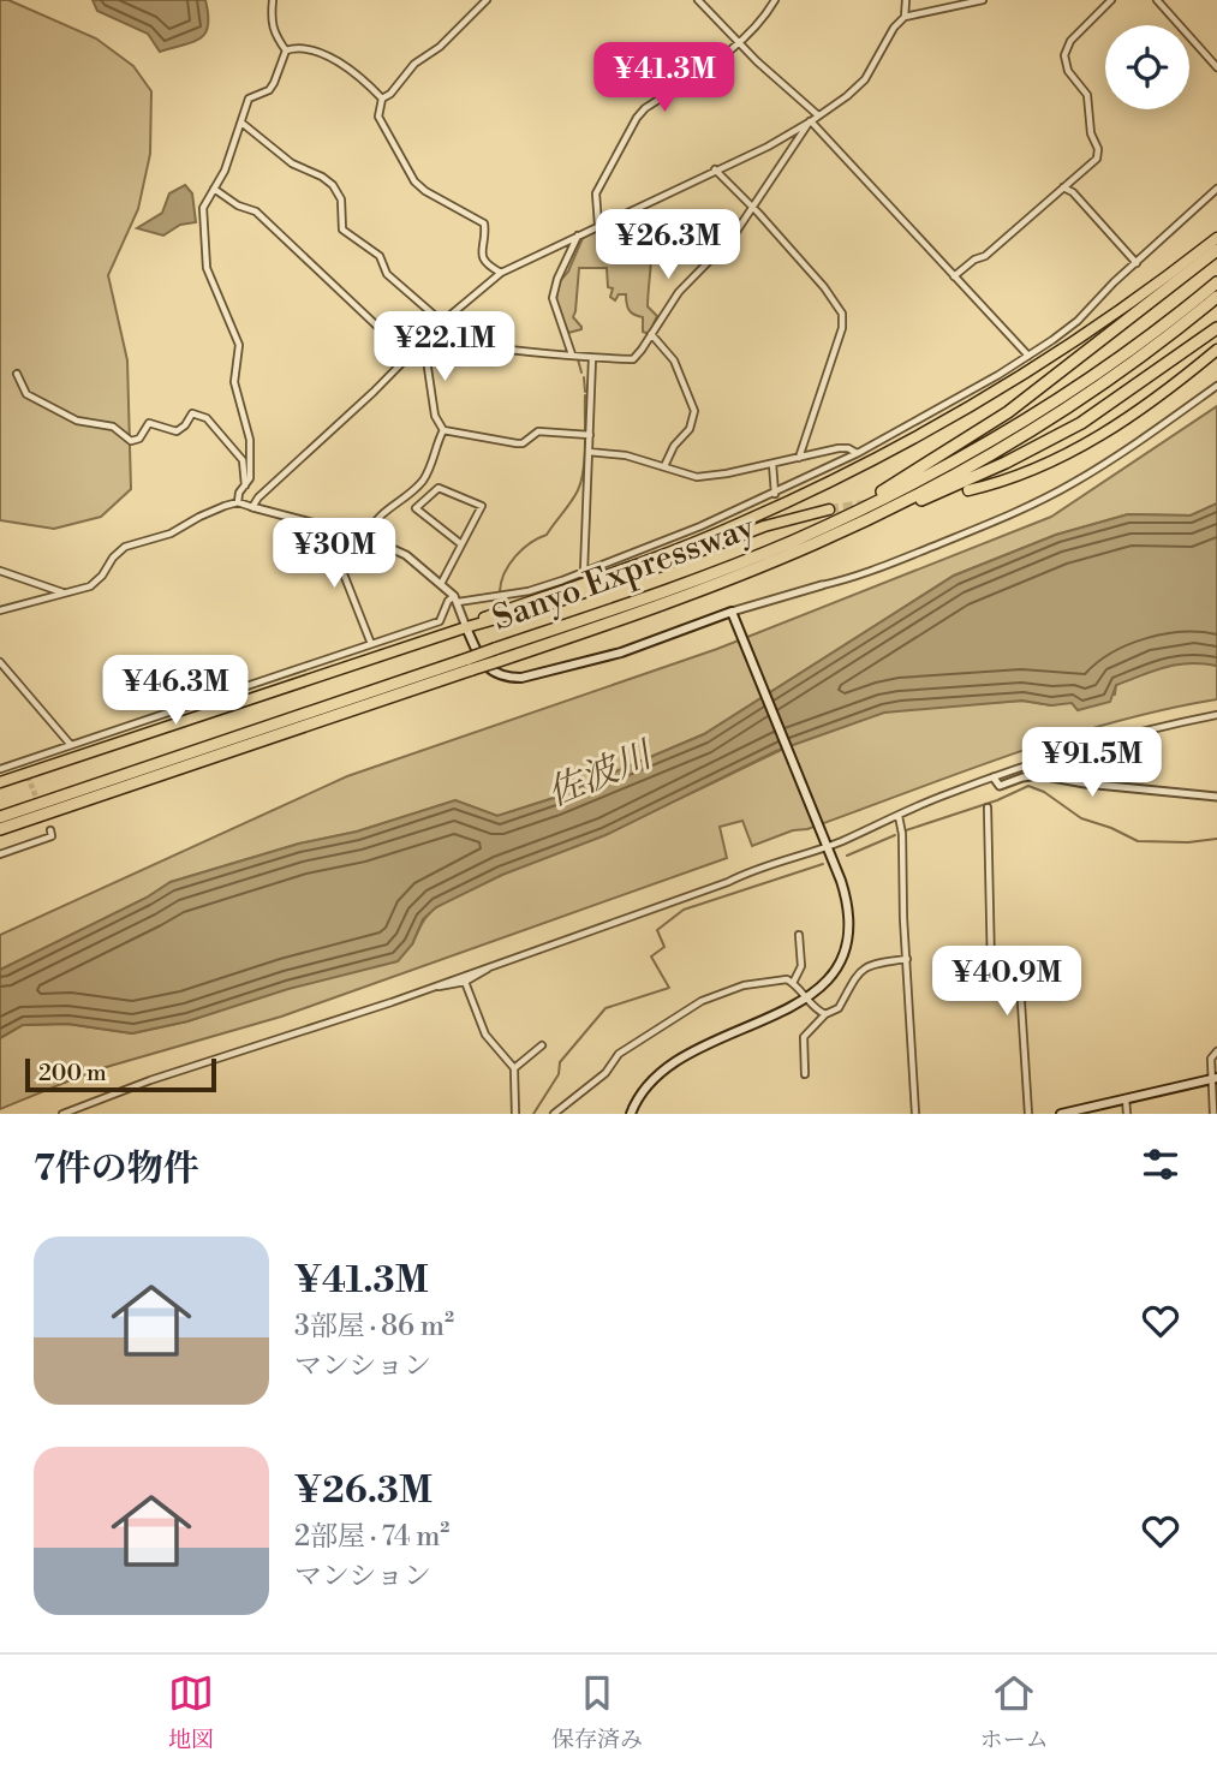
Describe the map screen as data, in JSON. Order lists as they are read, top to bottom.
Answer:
{
  "streets": {
    "highway": ["Sanyo Expressway"]
  },
  "water": ["佐波川"],
  "scale_bar": "200 m",
  "page": {
    "price": [
      "¥41.3M",
      "¥26.3M",
      "¥22.1M",
      "¥30M",
      "¥46.3M",
      "¥91.5M",
      "¥40.9M"
    ],
    "scale": "200 m",
    "heading": "7件の物件",
    "list": [
      {
        "name": "¥41.3M",
        "note": "3部屋 · 86 m² · マンション"
      },
      {
        "name": "¥26.3M",
        "note": "2部屋 · 74 m² · マンション"
      }
    ],
    "tabs": ["地図", "保存済み", "ホーム"]
  }
}
